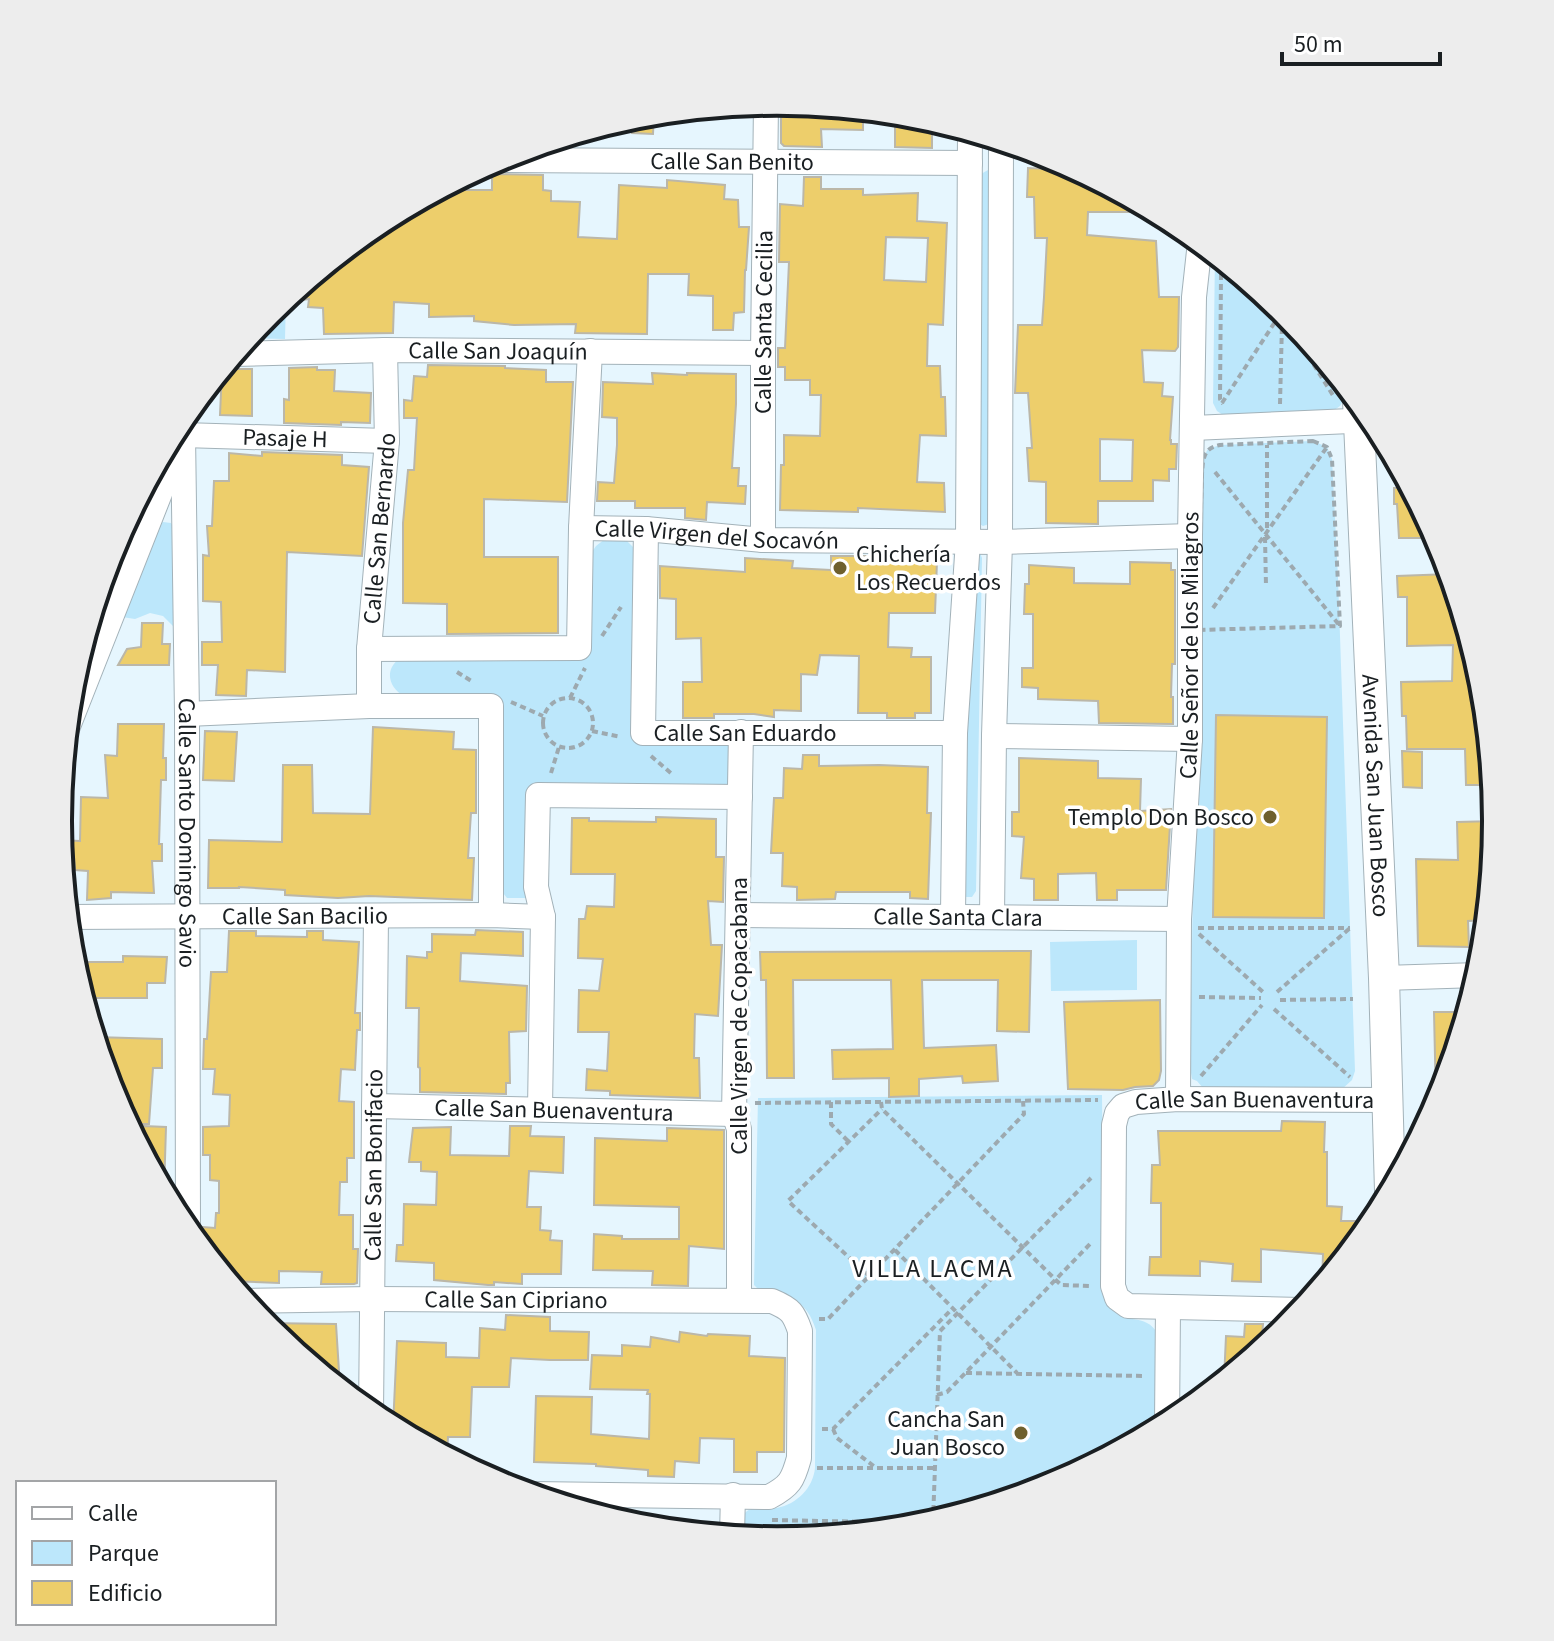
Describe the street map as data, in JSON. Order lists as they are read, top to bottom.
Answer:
{
  "streets": {
    "street": [
      "Calle San Benito",
      "Calle Santa Cecilia",
      "Calle San Joaquín",
      "Pasaje H",
      "Calle San Bernardo",
      "Calle Virgen del Socavón",
      "Calle Señor de los Milagros",
      "Calle San Eduardo",
      "Avenida San Juan Bosco",
      "Calle Santo Domingo Savio",
      "Calle San Bacilio",
      "Calle Santa Clara",
      "Calle Virgen de Copacabana",
      "Calle San Buenaventura",
      "Calle San Bonifacio",
      "Calle San Cipriano"
    ]
  },
  "crossings": [
    ["Calle San Benito", "Calle Santa Cecilia"],
    ["Calle Santa Cecilia", "Calle San Joaquín"],
    ["Calle Santa Cecilia", "Calle Virgen del Socavón"],
    ["Calle San Joaquín", "Calle San Bernardo"],
    ["Calle San Joaquín", "Calle Virgen del Socavón"],
    ["Pasaje H", "Calle San Bernardo"],
    ["Calle Virgen del Socavón", "Calle Señor de los Milagros"],
    ["Calle Virgen del Socavón", "Calle San Eduardo"],
    ["Calle Señor de los Milagros", "Calle Santa Clara"],
    ["Calle Señor de los Milagros", "Calle San Buenaventura"],
    ["Calle San Eduardo", "Calle Virgen de Copacabana"],
    ["Avenida San Juan Bosco", "Calle San Buenaventura"],
    ["Calle Santo Domingo Savio", "Calle San Bacilio"],
    ["Calle San Bacilio", "Calle San Bonifacio"],
    ["Calle Santa Clara", "Calle Virgen de Copacabana"],
    ["Calle Virgen de Copacabana", "Calle San Buenaventura"],
    ["Calle Virgen de Copacabana", "Calle San Cipriano"],
    ["Calle San Buenaventura", "Calle San Bonifacio"],
    ["Calle San Bonifacio", "Calle San Cipriano"]
  ],
  "districts": ["VILLA LACMA"],
  "places": ["Chichería Los Recuerdos", "Templo Don Bosco", "Cancha San Juan Bosco"],
  "legend": ["Calle", "Parque", "Edificio"],
  "scale_bar": "50 m"
}
